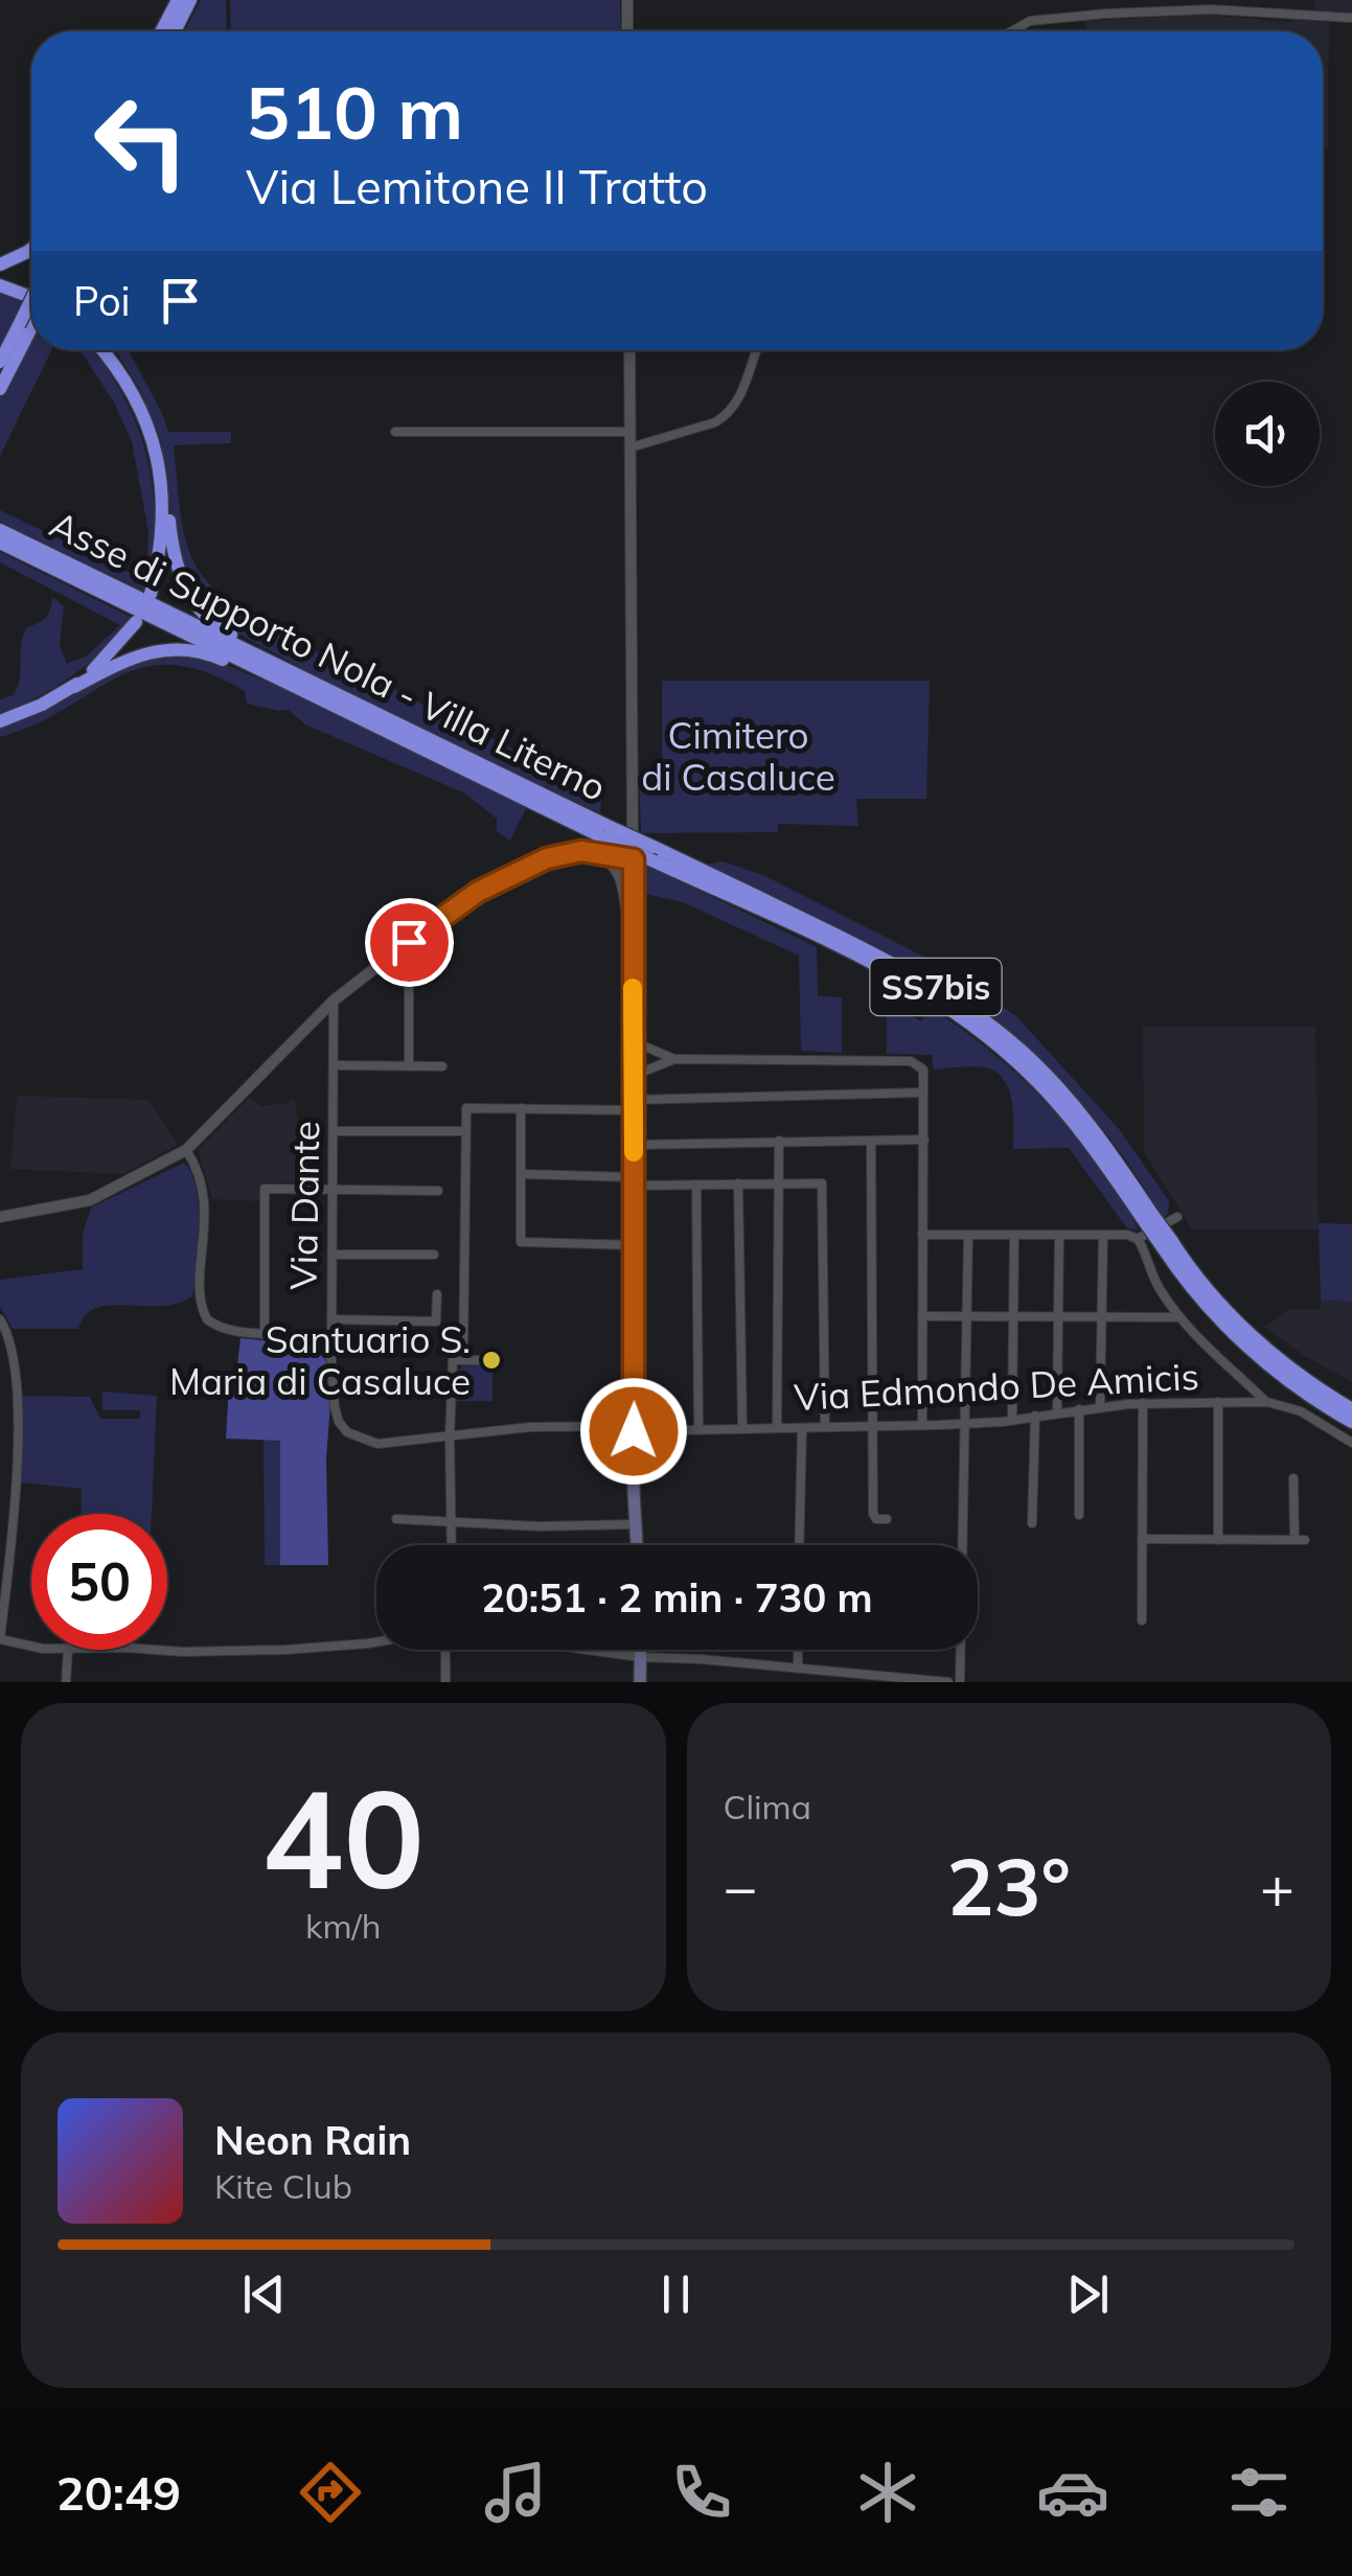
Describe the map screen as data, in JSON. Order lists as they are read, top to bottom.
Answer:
{
  "streets": {
    "highway": ["Asse di Supporto Nola - Villa Literno", "SS7bis"],
    "street": ["Via Dante", "Via Edmondo De Amicis"]
  },
  "crossings": [
    ["Via Dante", "Via Edmondo De Amicis"]
  ],
  "parks": ["Cimitero di Casaluce"],
  "places": ["Santuario S. Maria di Casaluce"],
  "page": {
    "turn": ["510 m", "Via Lemitone II Tratto"],
    "then": "Poi",
    "limit": "50",
    "trip": "20:51 · 2 min · 730 m",
    "tile": [
      ["40", "km/h"],
      "Clima"
    ],
    "heat": ["−", "23°", "+"],
    "song": ["Neon Rain", "Kite Club"],
    "tabs": "20:49"
  }
}
